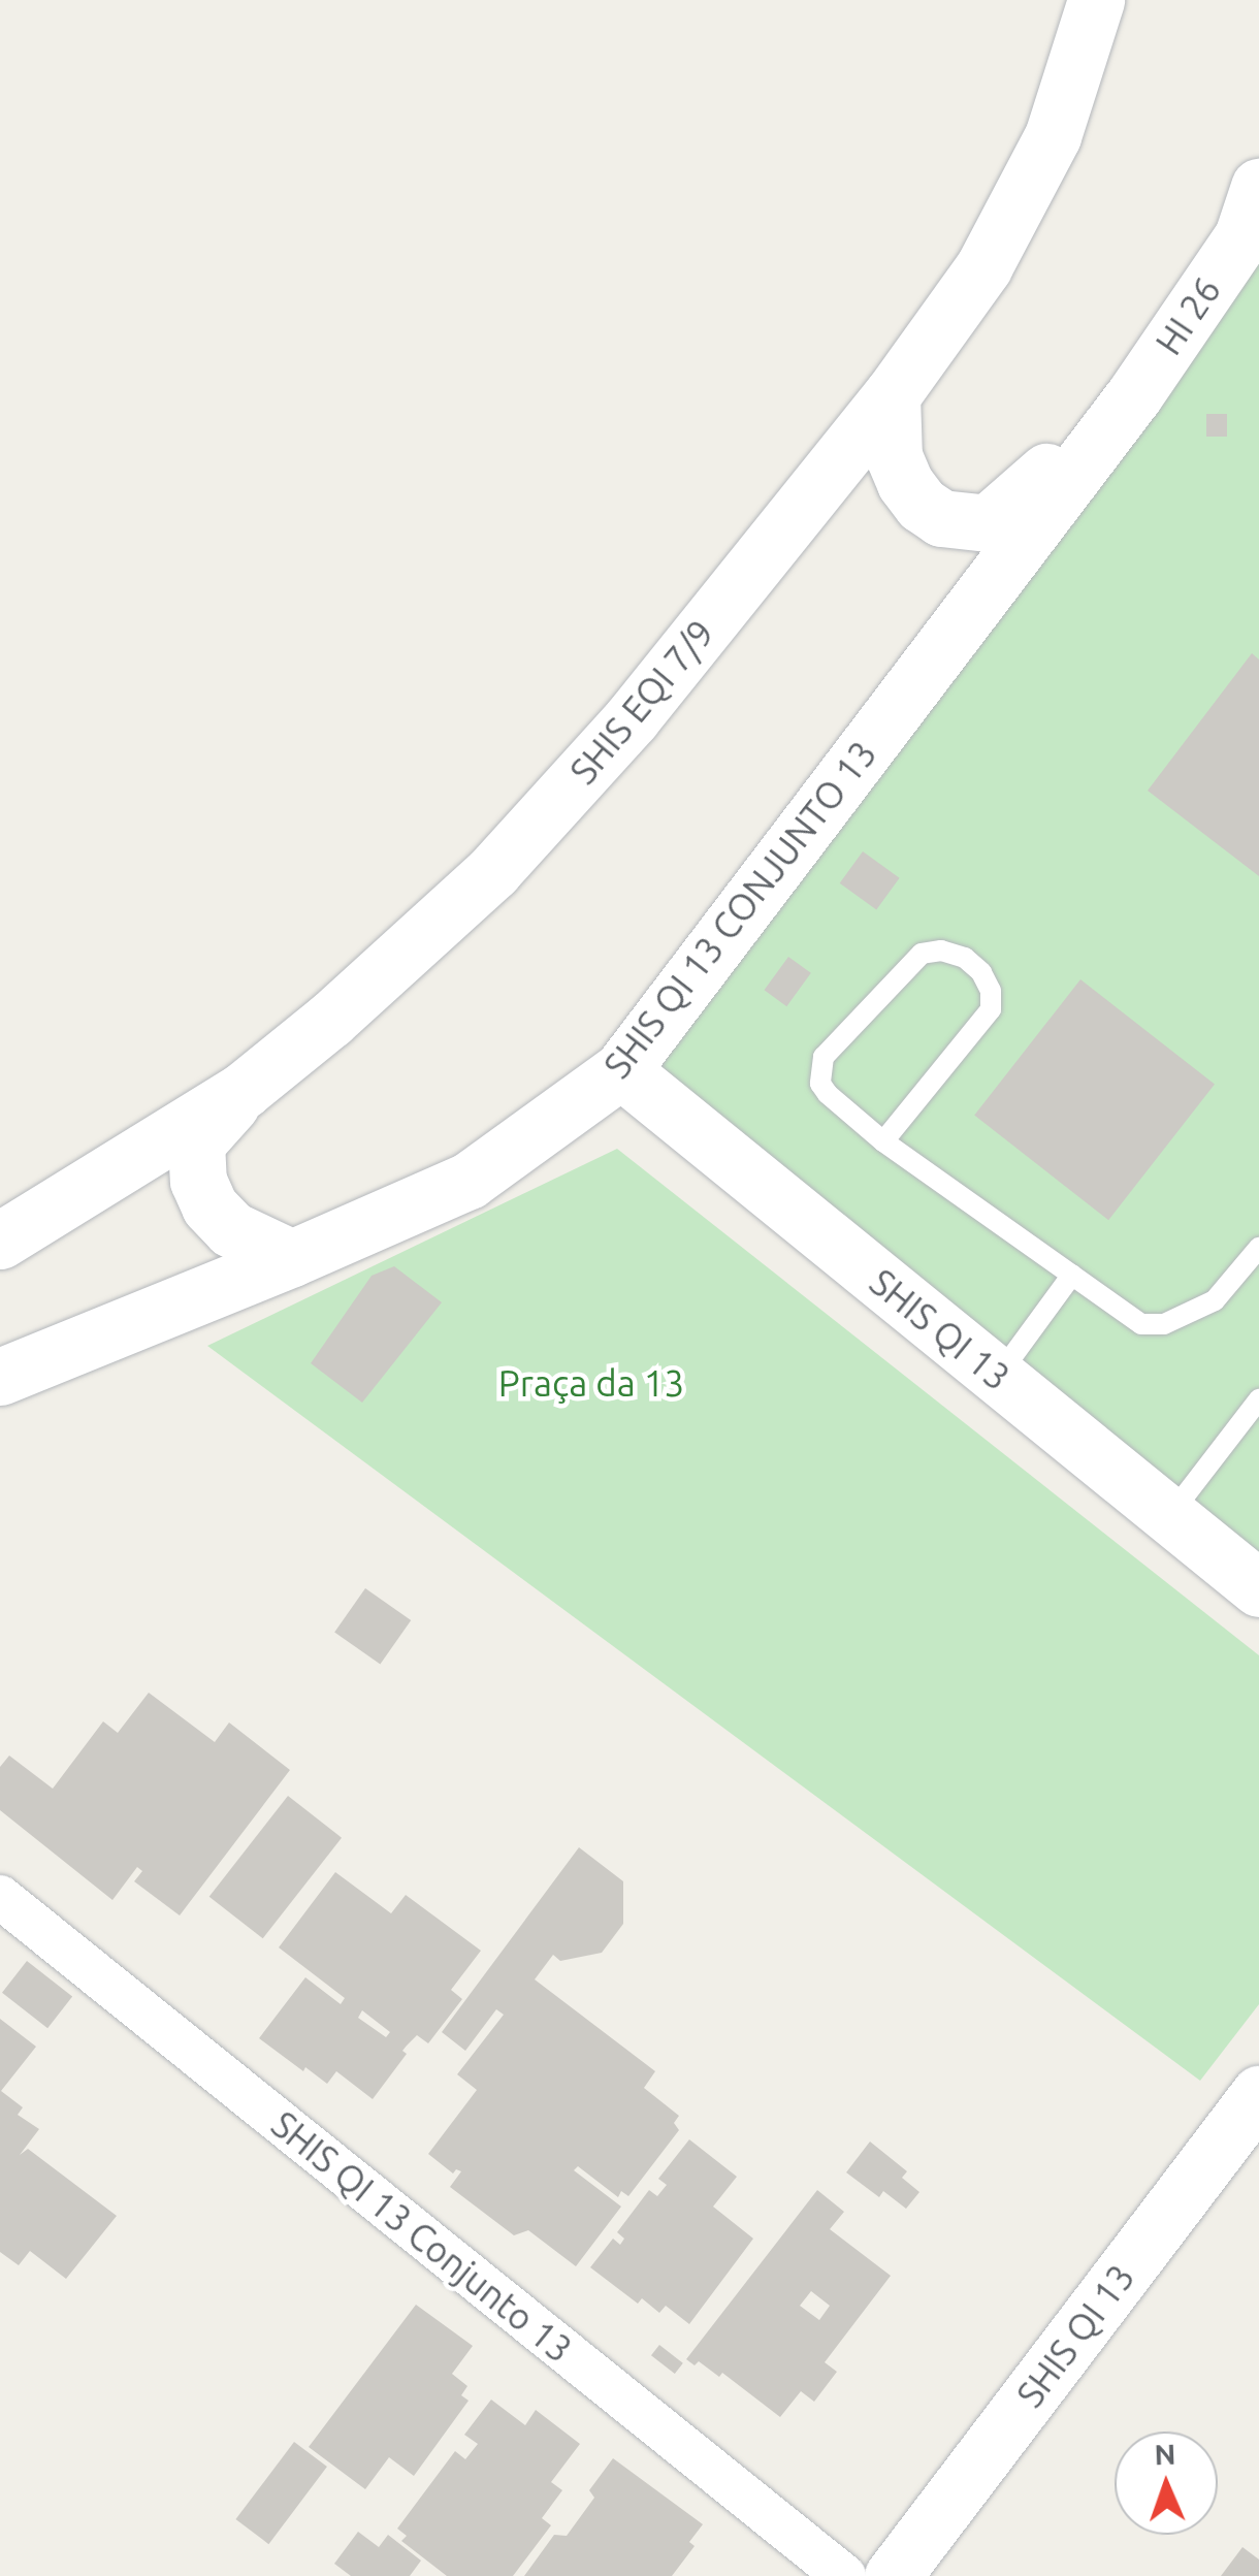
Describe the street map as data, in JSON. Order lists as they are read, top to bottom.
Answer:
{
  "streets": {
    "street": [
      "HI 26",
      "SHIS EQI 7/9",
      "SHIS QI 13 CONJUNTO 13",
      "SHIS QI 13",
      "SHIS QI 13 Conjunto 13"
    ]
  },
  "crossings": [
    ["HI 26", "SHIS QI 13 CONJUNTO 13"],
    ["SHIS QI 13 CONJUNTO 13", "SHIS QI 13"]
  ],
  "parks": ["Praça da 13"],
  "north": "top"
}
